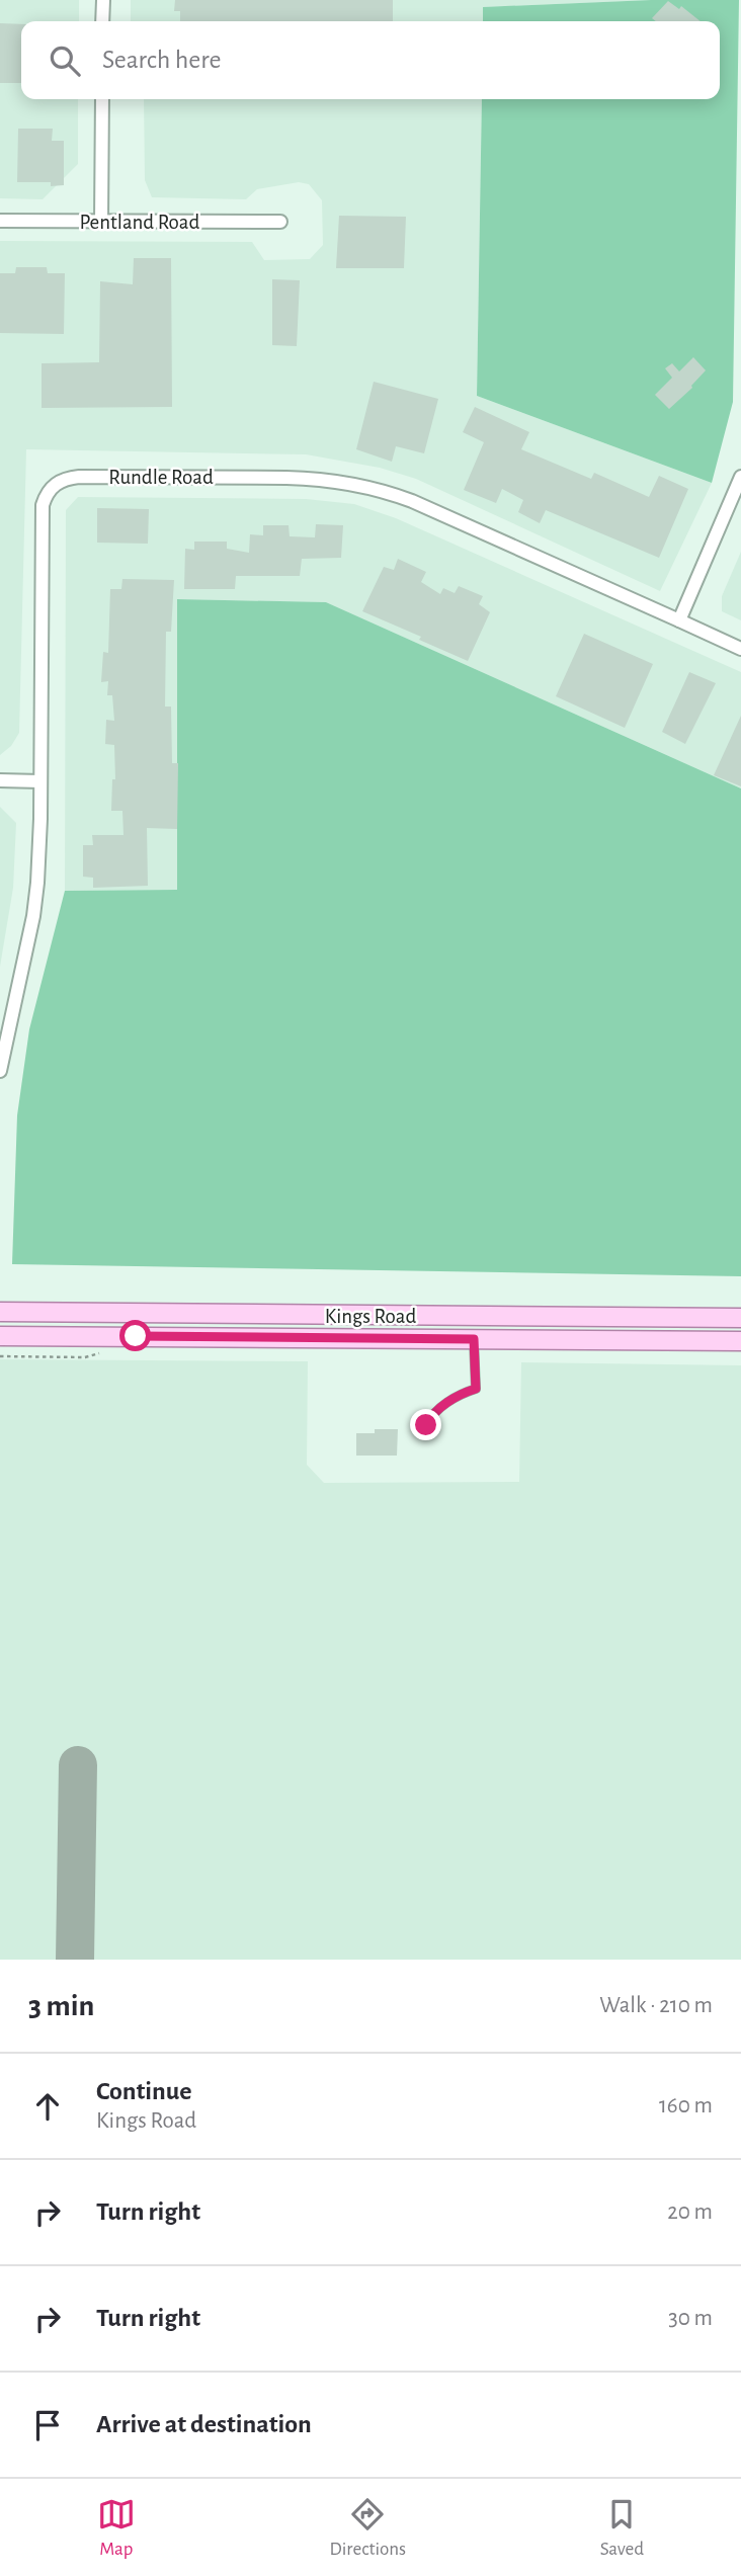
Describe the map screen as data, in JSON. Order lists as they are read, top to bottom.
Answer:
{
  "streets": {
    "main road": ["Kings Road"],
    "street": ["Pentland Road", "Rundle Road"]
  },
  "page": {
    "search": "Search here",
    "heading": ["3 min", "Walk · 210 m"],
    "list": [
      ["Continue", "Kings Road", "160 m"],
      ["Turn right", "20 m"],
      ["Turn right", "30 m"],
      "Arrive at destination"
    ],
    "nav": ["Map", "Directions", "Saved"]
  }
}
